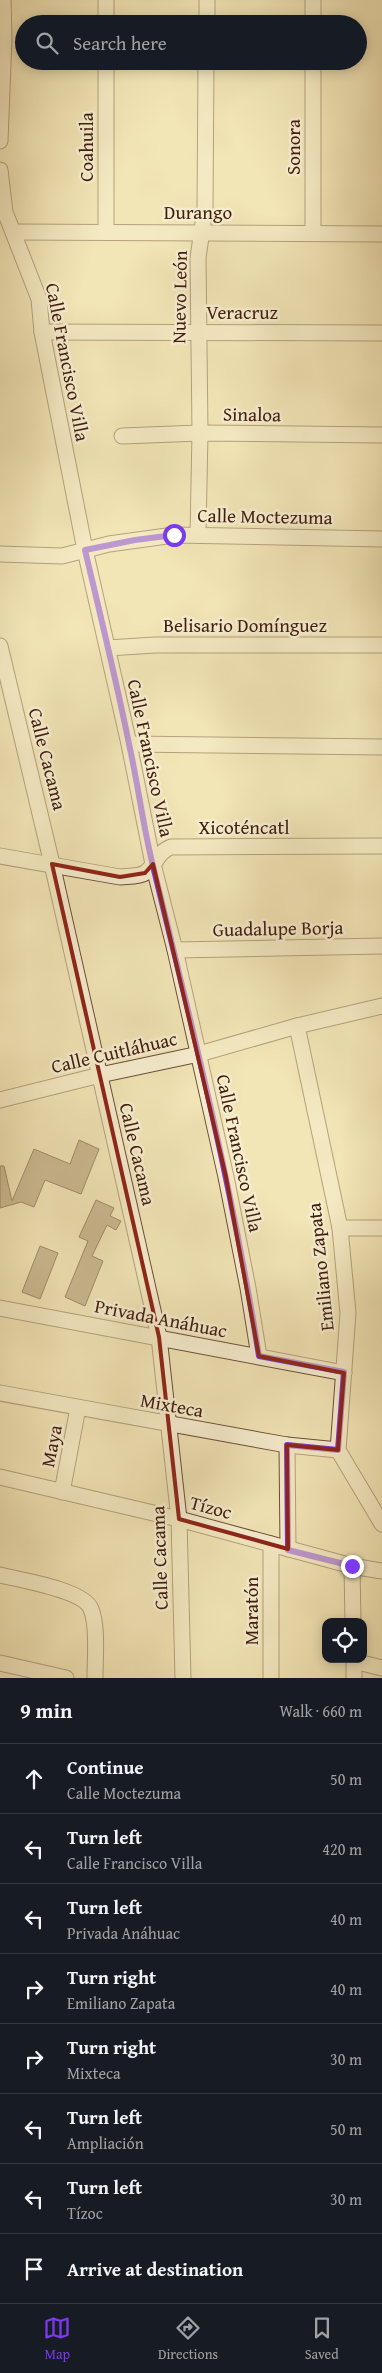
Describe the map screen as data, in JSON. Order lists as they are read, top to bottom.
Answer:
{
  "streets": {
    "street": [
      "Coahuila",
      "Sonora",
      "Durango",
      "Nuevo León",
      "Veracruz",
      "Calle Francisco Villa",
      "Sinaloa",
      "Calle Moctezuma",
      "Belisario Domínguez",
      "Calle Cacama",
      "Xicoténcatl",
      "Guadalupe Borja",
      "Calle Cuitláhuac",
      "Emiliano Zapata",
      "Privada Anáhuac",
      "Mixteca",
      "Maya",
      "Tízoc",
      "Maratón"
    ]
  },
  "crossings": [
    ["Coahuila", "Durango"],
    ["Sonora", "Durango"],
    ["Durango", "Nuevo León"],
    ["Durango", "Calle Francisco Villa"],
    ["Nuevo León", "Veracruz"],
    ["Nuevo León", "Sinaloa"],
    ["Nuevo León", "Calle Moctezuma"],
    ["Veracruz", "Calle Francisco Villa"],
    ["Calle Francisco Villa", "Calle Moctezuma"],
    ["Calle Francisco Villa", "Belisario Domínguez"],
    ["Calle Francisco Villa", "Xicoténcatl"],
    ["Calle Francisco Villa", "Guadalupe Borja"],
    ["Calle Francisco Villa", "Calle Cuitláhuac"],
    ["Calle Francisco Villa", "Privada Anáhuac"],
    ["Calle Cacama", "Xicoténcatl"],
    ["Calle Cacama", "Calle Cuitláhuac"],
    ["Calle Cacama", "Privada Anáhuac"],
    ["Calle Cacama", "Mixteca"],
    ["Calle Cacama", "Tízoc"],
    ["Calle Cuitláhuac", "Emiliano Zapata"],
    ["Emiliano Zapata", "Privada Anáhuac"],
    ["Emiliano Zapata", "Mixteca"],
    ["Mixteca", "Maya"],
    ["Maya", "Tízoc"],
    ["Tízoc", "Maratón"]
  ],
  "page": {
    "search": "Search here",
    "heading": ["9 min", "Walk · 660 m"],
    "list": [
      ["Continue", "Calle Moctezuma", "50 m"],
      ["Turn left", "Calle Francisco Villa", "420 m"],
      ["Turn left", "Privada Anáhuac", "40 m"],
      ["Turn right", "Emiliano Zapata", "40 m"],
      ["Turn right", "Mixteca", "30 m"],
      ["Turn left", "Ampliación", "50 m"],
      ["Turn left", "Tízoc", "30 m"],
      "Arrive at destination"
    ],
    "nav": ["Map", "Directions", "Saved"]
  }
}
